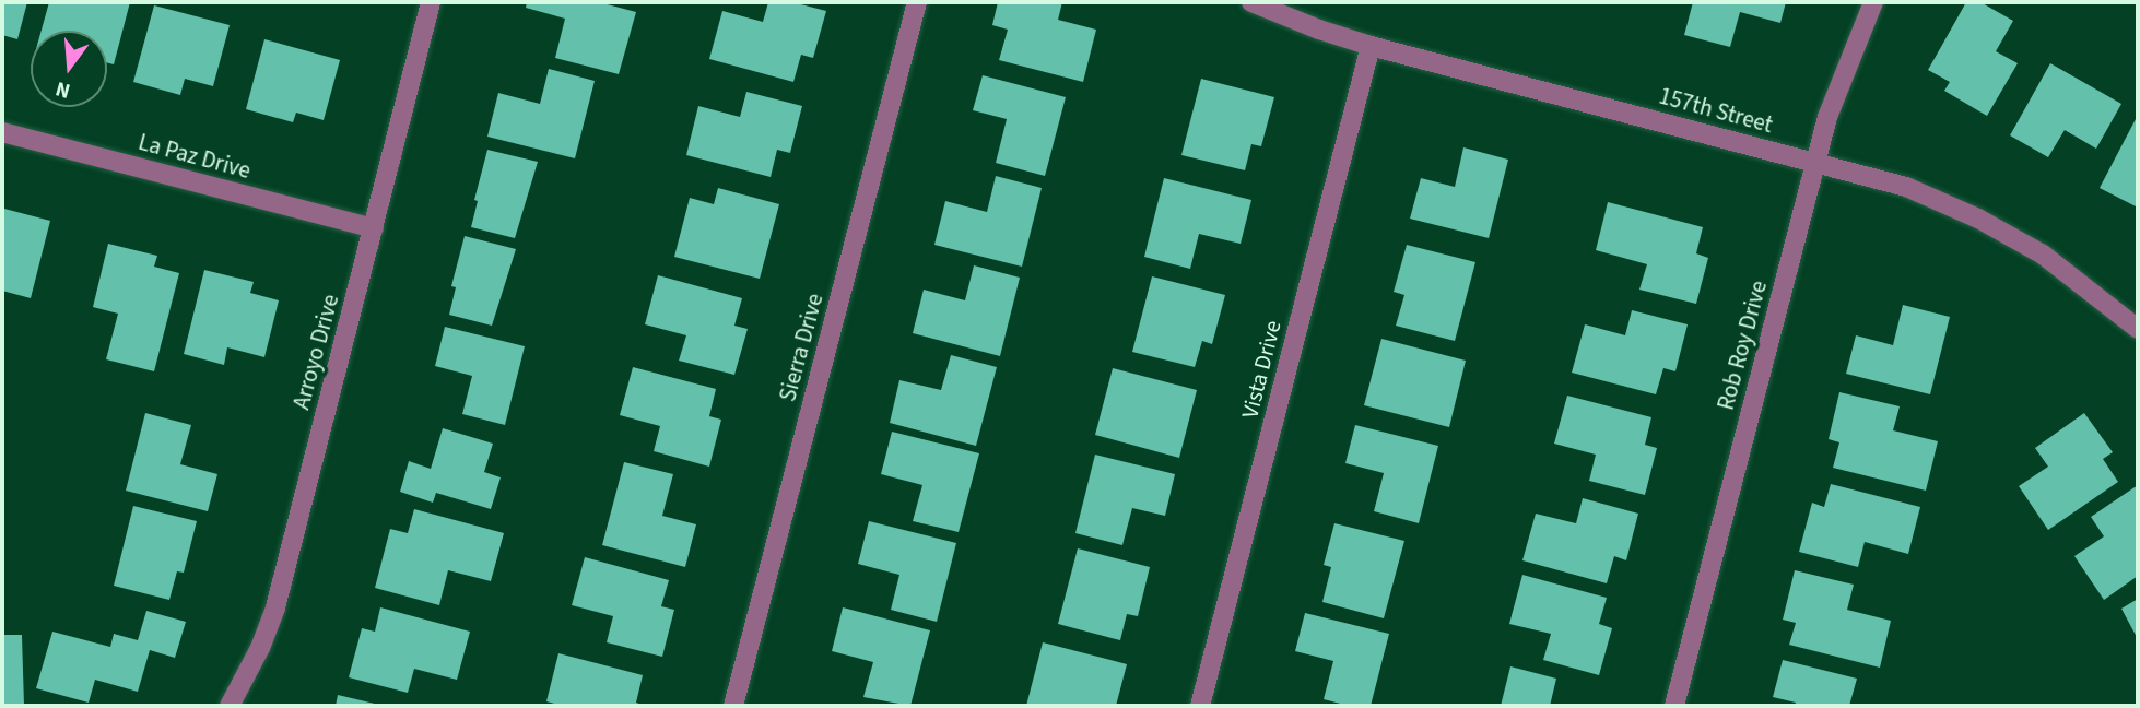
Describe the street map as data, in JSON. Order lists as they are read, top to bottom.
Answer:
{
  "streets": {
    "street": [
      "157th Street",
      "La Paz Drive",
      "Rob Roy Drive",
      "Sierra Drive",
      "Arroyo Drive",
      "Vista Drive"
    ]
  },
  "crossings": [
    ["157th Street", "Rob Roy Drive"],
    ["157th Street", "Vista Drive"],
    ["La Paz Drive", "Arroyo Drive"]
  ],
  "north": "bottom"
}
